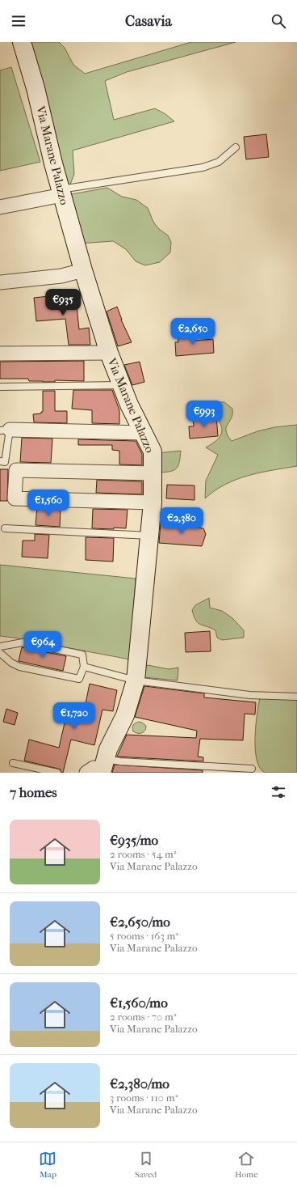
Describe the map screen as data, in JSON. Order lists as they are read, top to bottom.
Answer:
{
  "streets": {
    "main road": ["Via Marane Palazzo"]
  },
  "page": {
    "header": "Casavia",
    "price": [
      "€935",
      "€2,650",
      "€993",
      "€1,560",
      "€2,380",
      "€964",
      "€1,720"
    ],
    "heading": "7 homes",
    "list": [
      {
        "name": "€935/mo",
        "note": "2 rooms · 54 m² · Via Marane Palazzo"
      },
      {
        "name": "€2,650/mo",
        "note": "5 rooms · 163 m² · Via Marane Palazzo"
      },
      {
        "name": "€1,560/mo",
        "note": "2 rooms · 70 m² · Via Marane Palazzo"
      },
      {
        "name": "€2,380/mo",
        "note": "3 rooms · 110 m² · Via Marane Palazzo"
      }
    ],
    "tabs": ["Map", "Saved", "Home"]
  }
}
